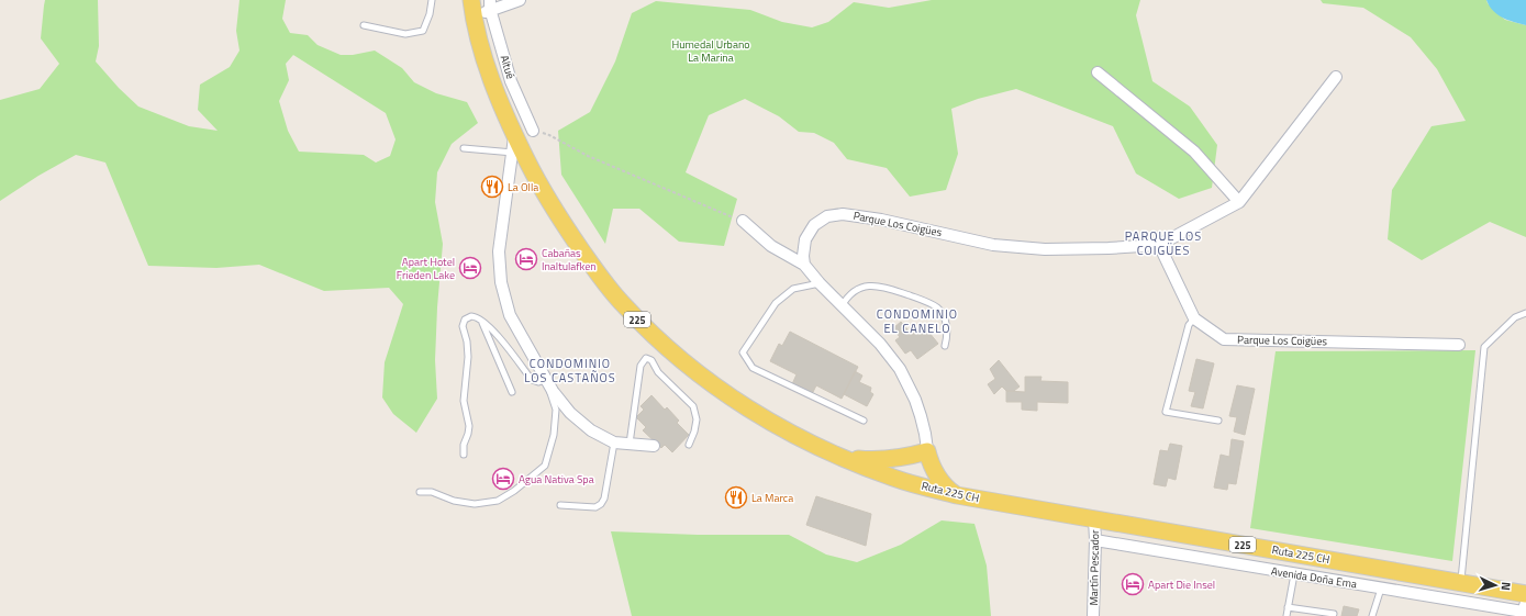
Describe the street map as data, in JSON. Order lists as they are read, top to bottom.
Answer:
{
  "streets": {
    "main road": ["225", "Ruta 225 CH"],
    "street": [
      "Altué",
      "Parque Los Coigües",
      "Martín Pescador",
      "Avenida Doña Ema"
    ]
  },
  "crossings": [
    ["225", "Ruta 225 CH"],
    ["Ruta 225 CH", "Martín Pescador"],
    ["Martín Pescador", "Avenida Doña Ema"]
  ],
  "districts": ["PARQUE LOS COIGÜES", "CONDOMINIO EL CANELO", "CONDOMINIO LOS CASTAÑOS"],
  "parks": ["Humedal Urbano La Marina"],
  "places": {
    "restaurant": ["La Olla", "La Marca"],
    "hotel": [
      "Cabañas Inaltulafken",
      "Apart Hotel Frieden Lake",
      "Agua Nativa Spa",
      "Apart Die Insel"
    ]
  },
  "north": "right"
}
